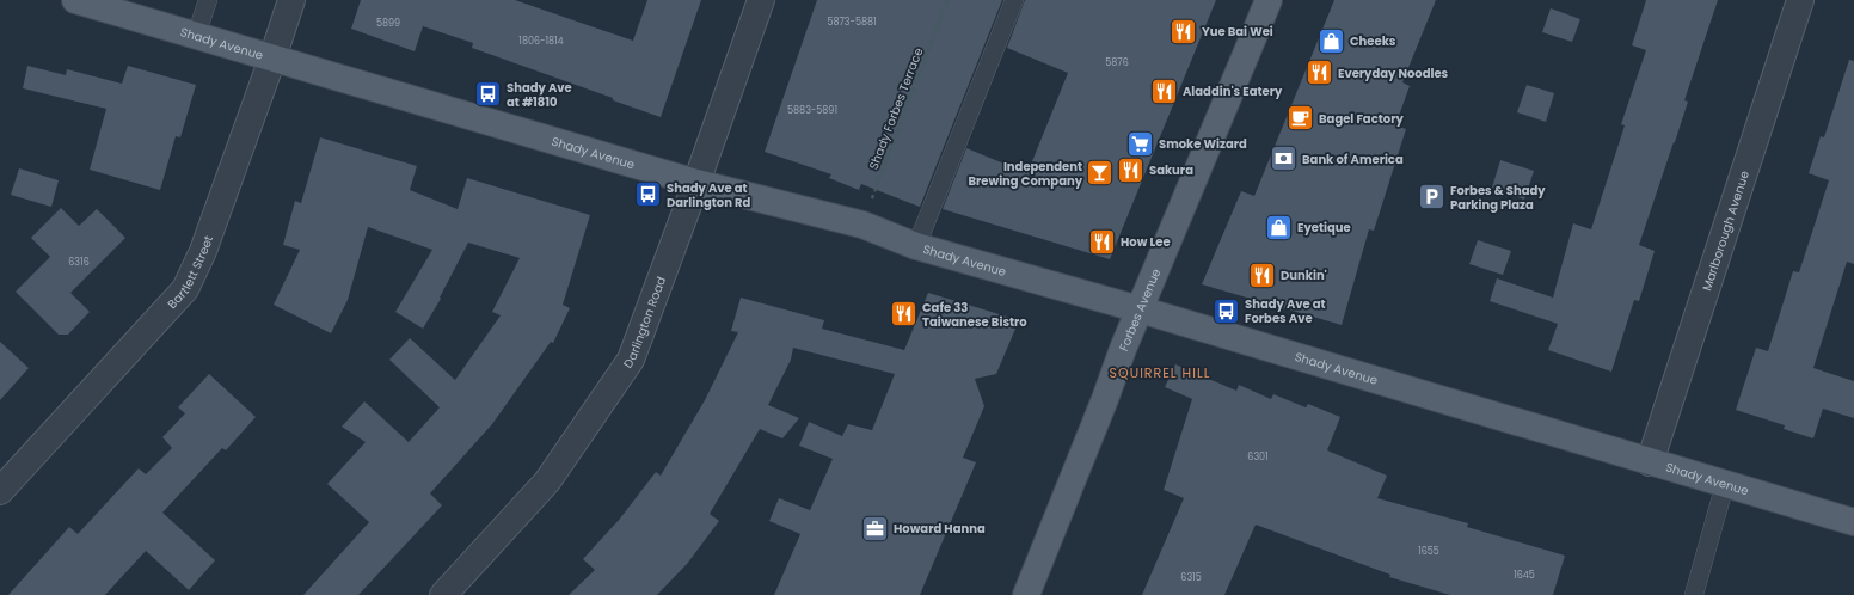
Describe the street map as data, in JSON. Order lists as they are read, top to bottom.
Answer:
{
  "streets": {
    "main road": ["Shady Avenue", "Forbes Avenue"],
    "street": ["Marlborough Avenue", "Bartlett Street", "Darlington Road"],
    "path": ["Shady Forbes Terrace"]
  },
  "crossings": [
    ["Shady Avenue", "Shady Forbes Terrace"],
    ["Shady Avenue", "Marlborough Avenue"],
    ["Shady Avenue", "Bartlett Street"],
    ["Shady Avenue", "Forbes Avenue"],
    ["Shady Avenue", "Darlington Road"]
  ],
  "districts": ["SQUIRREL HILL"],
  "places": {
    "restaurant": [
      "Yue Bai Wei",
      "Everyday Noodles",
      "Aladdin's Eatery",
      "Sakura",
      "How Lee",
      "Dunkin'",
      "Cafe 33 Taiwanese Bistro"
    ],
    "shop": ["Cheeks", "Eyetique"],
    "bus stop": ["Shady Ave at #1810", "Shady Ave at Darlington Rd", "Shady Ave at Forbes Ave"],
    "cafe": ["Bagel Factory"],
    "supermarket": ["Smoke Wizard"],
    "bank": ["Bank of America"],
    "bar": ["Independent Brewing Company"],
    "parking": ["Forbes & Shady Parking Plaza"],
    "office": ["Howard Hanna"]
  },
  "house_numbers": [
    "5873-5881",
    "5899",
    "1806-1814",
    "5876",
    "5883-5891",
    "6316",
    "6301",
    "1655",
    "1645",
    "6315"
  ]
}
